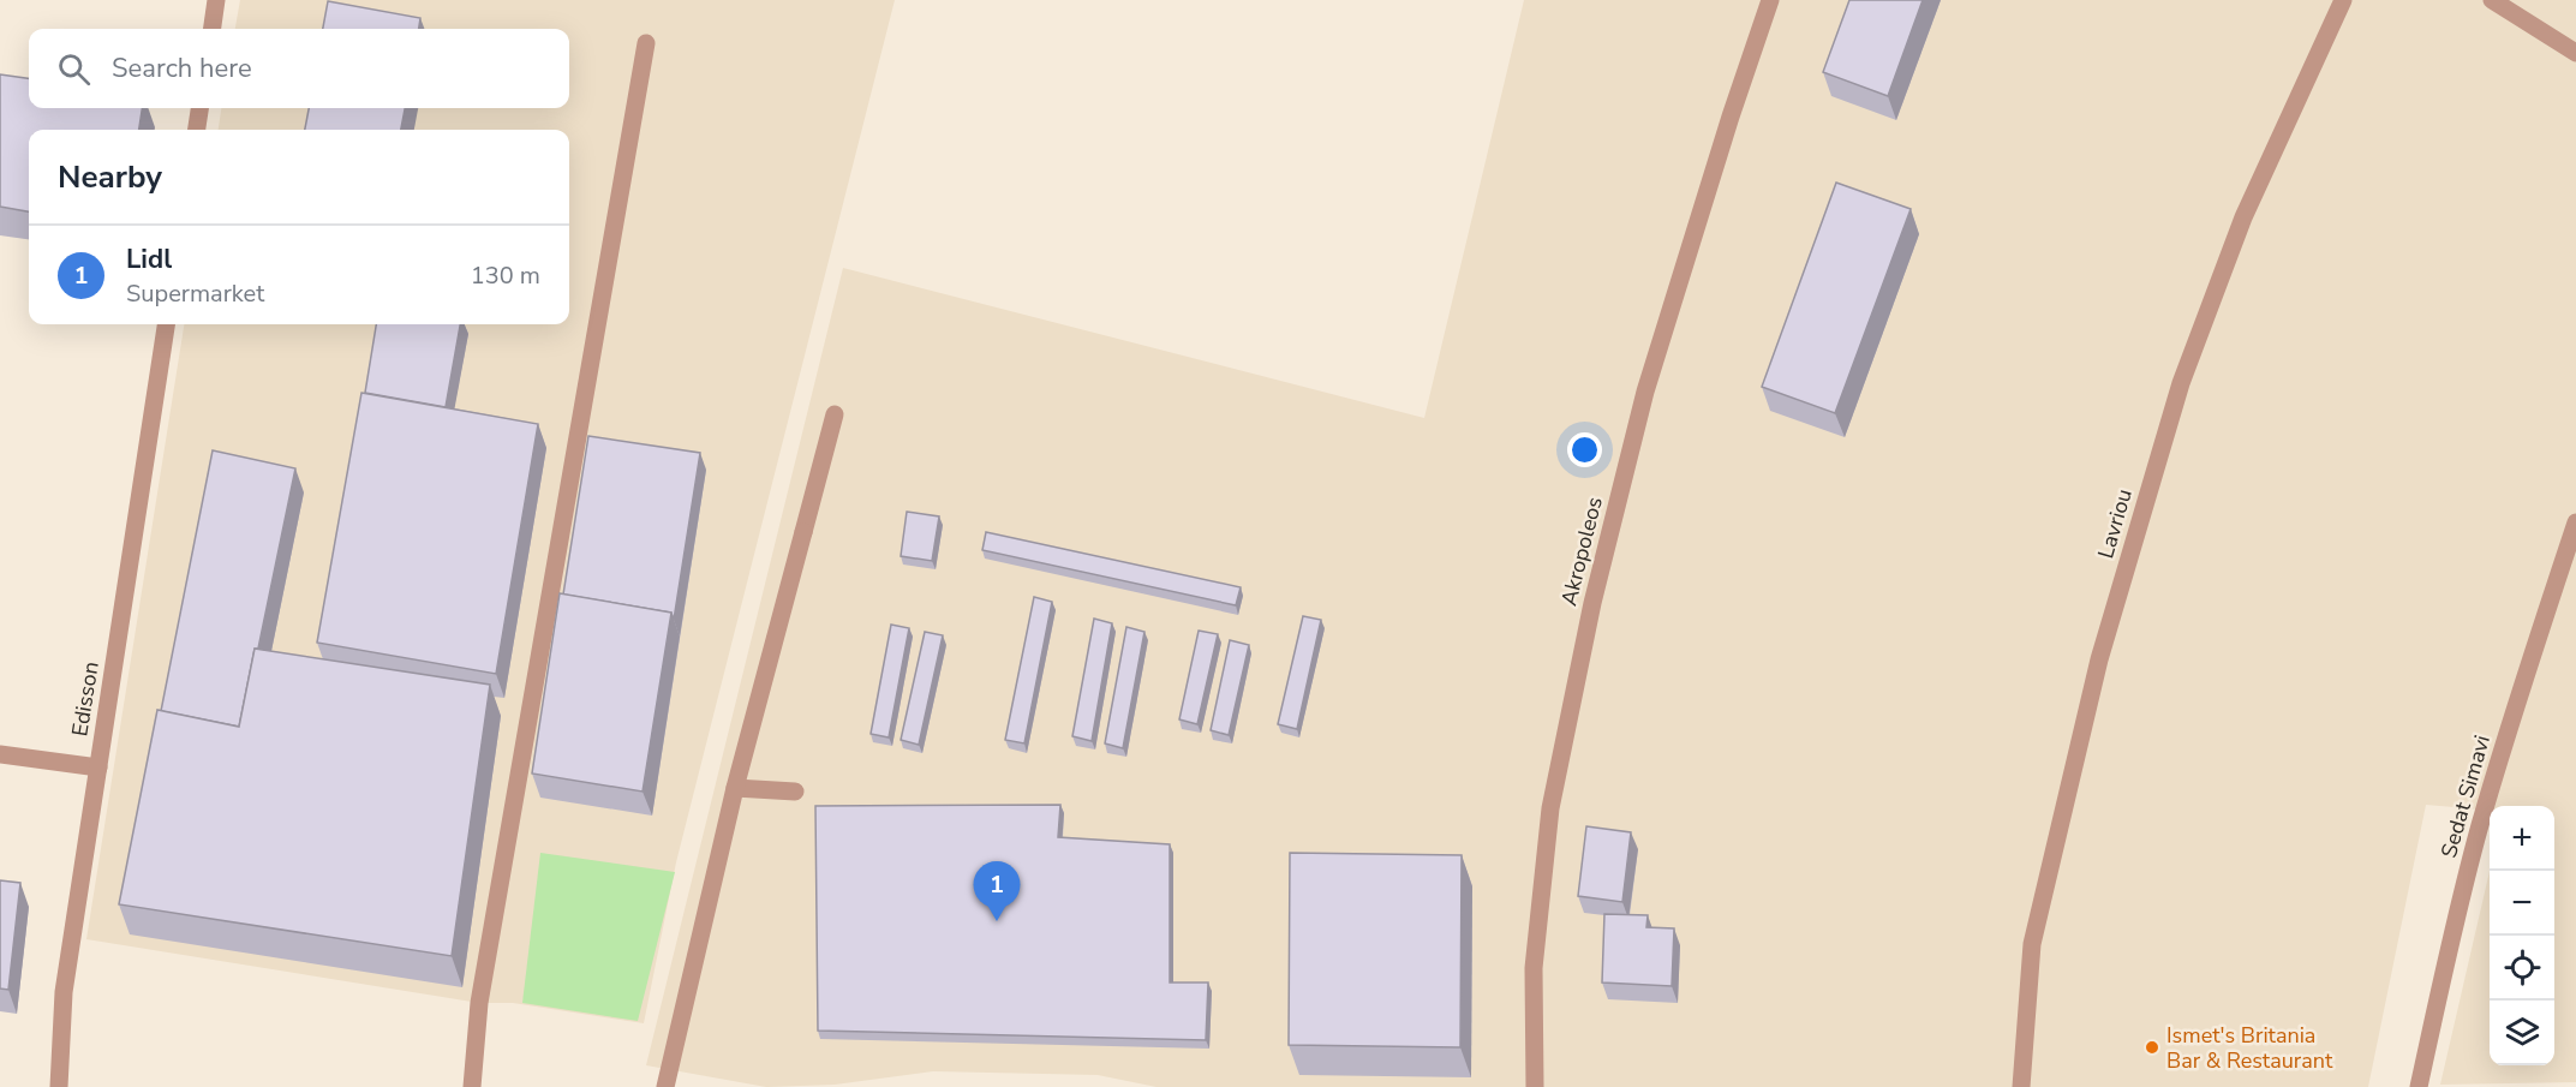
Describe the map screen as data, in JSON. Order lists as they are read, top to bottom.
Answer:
{
  "streets": {
    "street": [
      "Lavriou",
      "Akropoleos",
      "Edisson",
      "Sedat Simavi"
    ]
  },
  "places": ["Ismet's Britania Bar & Restaurant"],
  "page": {
    "search": "Search here",
    "heading": "Nearby",
    "list": [
      {
        "mark": "1",
        "name": "Lidl",
        "note": "Supermarket",
        "value": "130 m"
      }
    ],
    "map_buttons": ["+", "−"],
    "pins": "1"
  }
}
